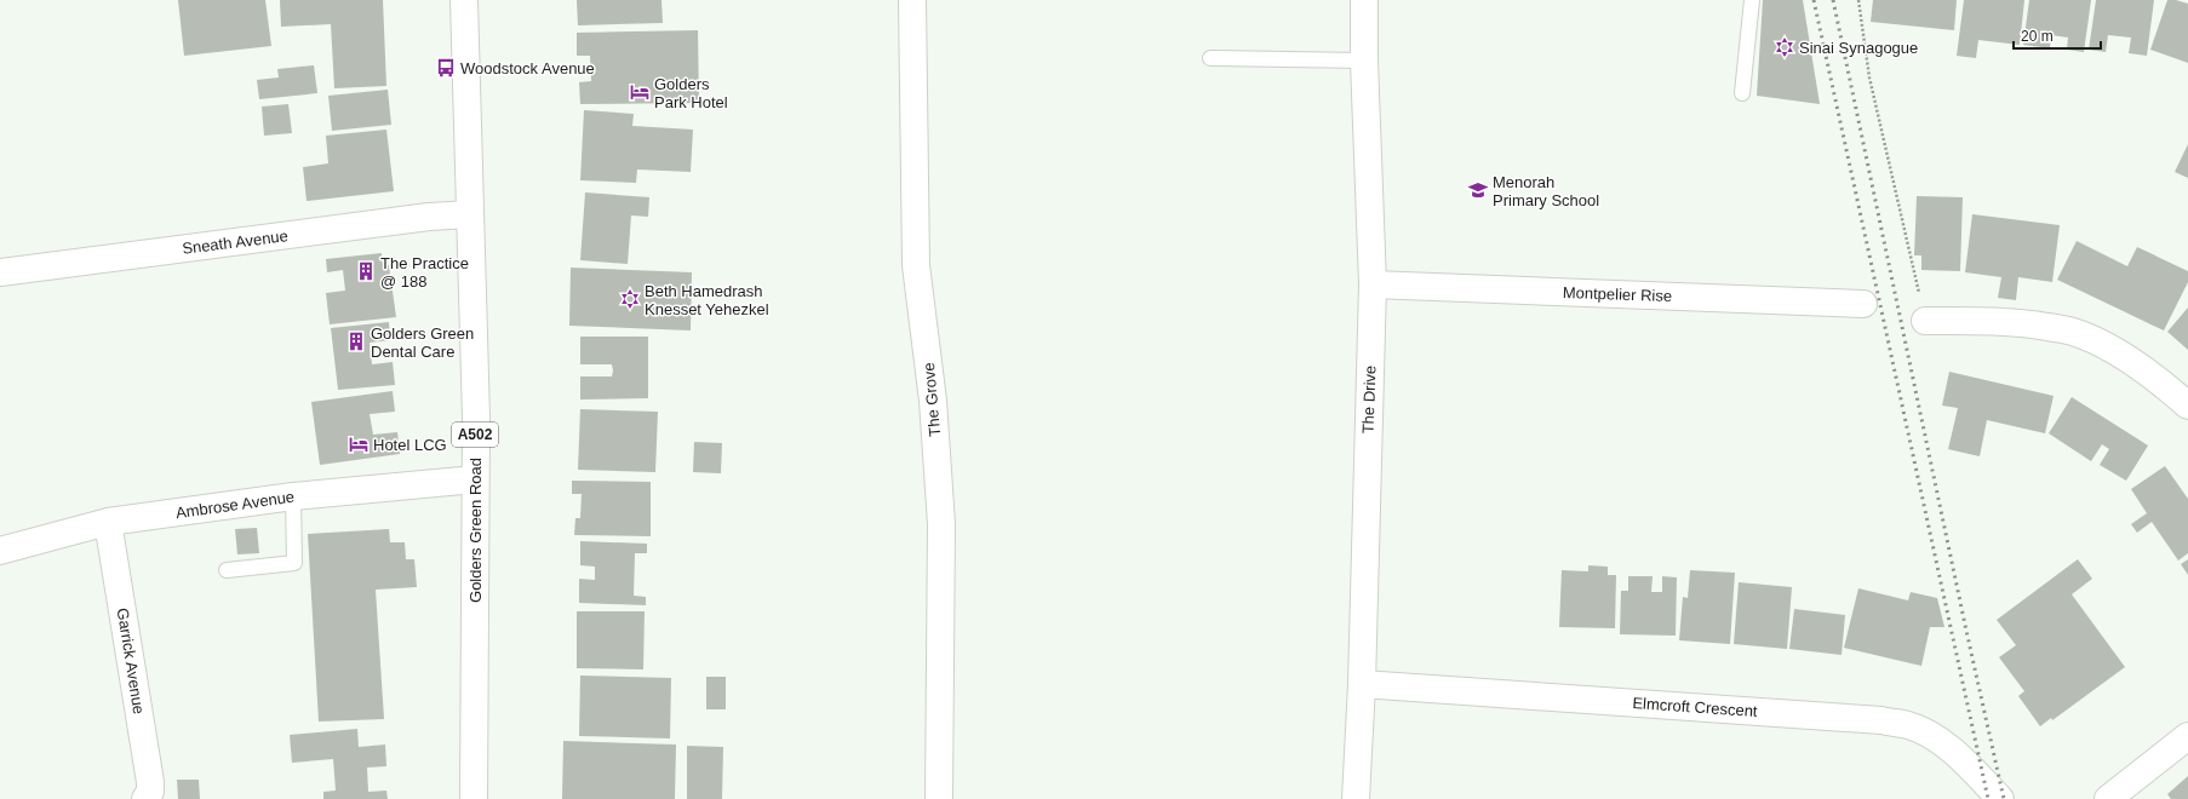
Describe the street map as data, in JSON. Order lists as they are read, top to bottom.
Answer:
{
  "streets": {
    "street": [
      "Sneath Avenue",
      "Montpelier Rise",
      "The Grove",
      "The Drive",
      "A502",
      "Ambrose Avenue",
      "Golders Green Road",
      "Garrick Avenue",
      "Elmcroft Crescent"
    ]
  },
  "crossings": [
    ["Sneath Avenue", "Golders Green Road"],
    ["Montpelier Rise", "The Drive"],
    ["The Drive", "Elmcroft Crescent"],
    ["Ambrose Avenue", "Golders Green Road"],
    ["Ambrose Avenue", "Garrick Avenue"]
  ],
  "places": {
    "synagogue": ["Sinai Synagogue", "Beth Hamedrash Knesset Yehezkel"],
    "bus stop": ["Woodstock Avenue"],
    "hotel": ["Golders Park Hotel", "Hotel LCG"],
    "school or university": ["Menorah Primary School"],
    "building": ["The Practice @ 188", "Golders Green Dental Care"]
  },
  "scale_bar": "20 m"
}
